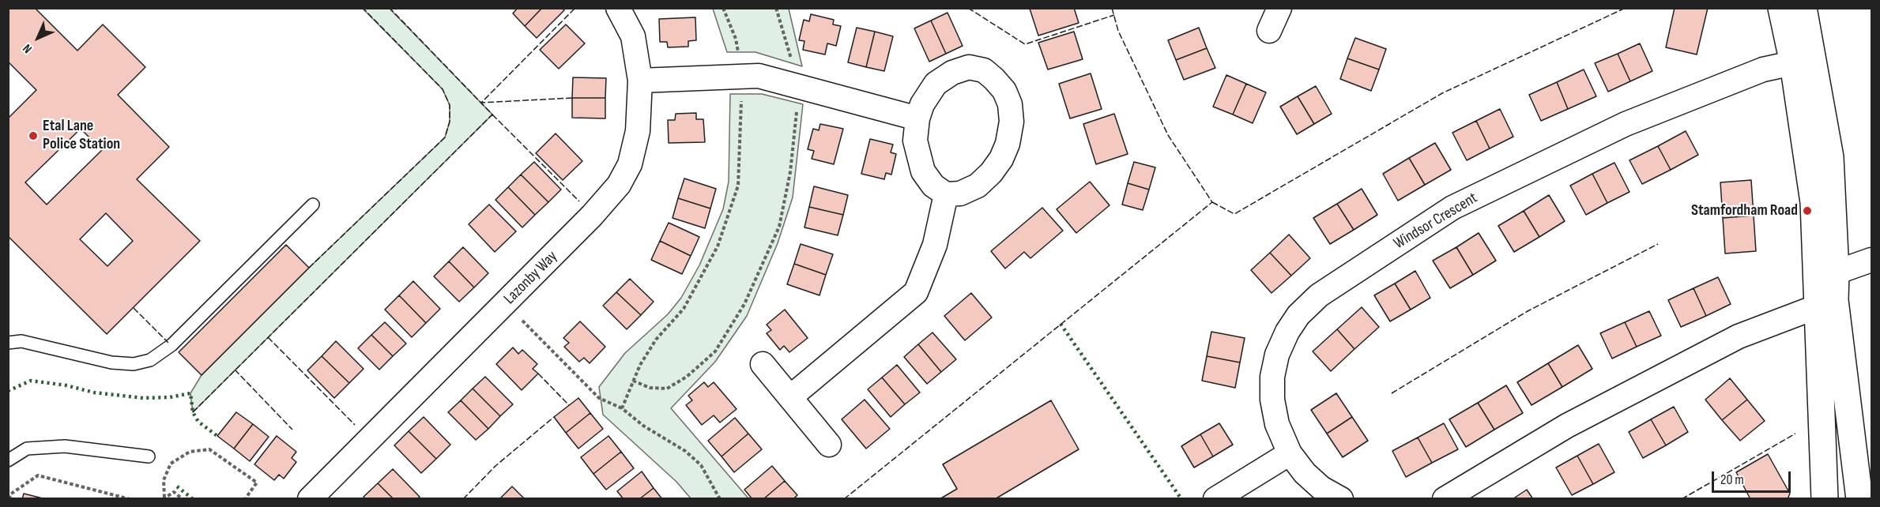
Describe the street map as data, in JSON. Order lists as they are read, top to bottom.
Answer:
{
  "streets": {
    "street": ["Windsor Crescent", "Lazonby Way"]
  },
  "places": ["Etal Lane Police Station", "Stamfordham Road"],
  "scale_bar": "20 m",
  "north": "bottom left"
}
